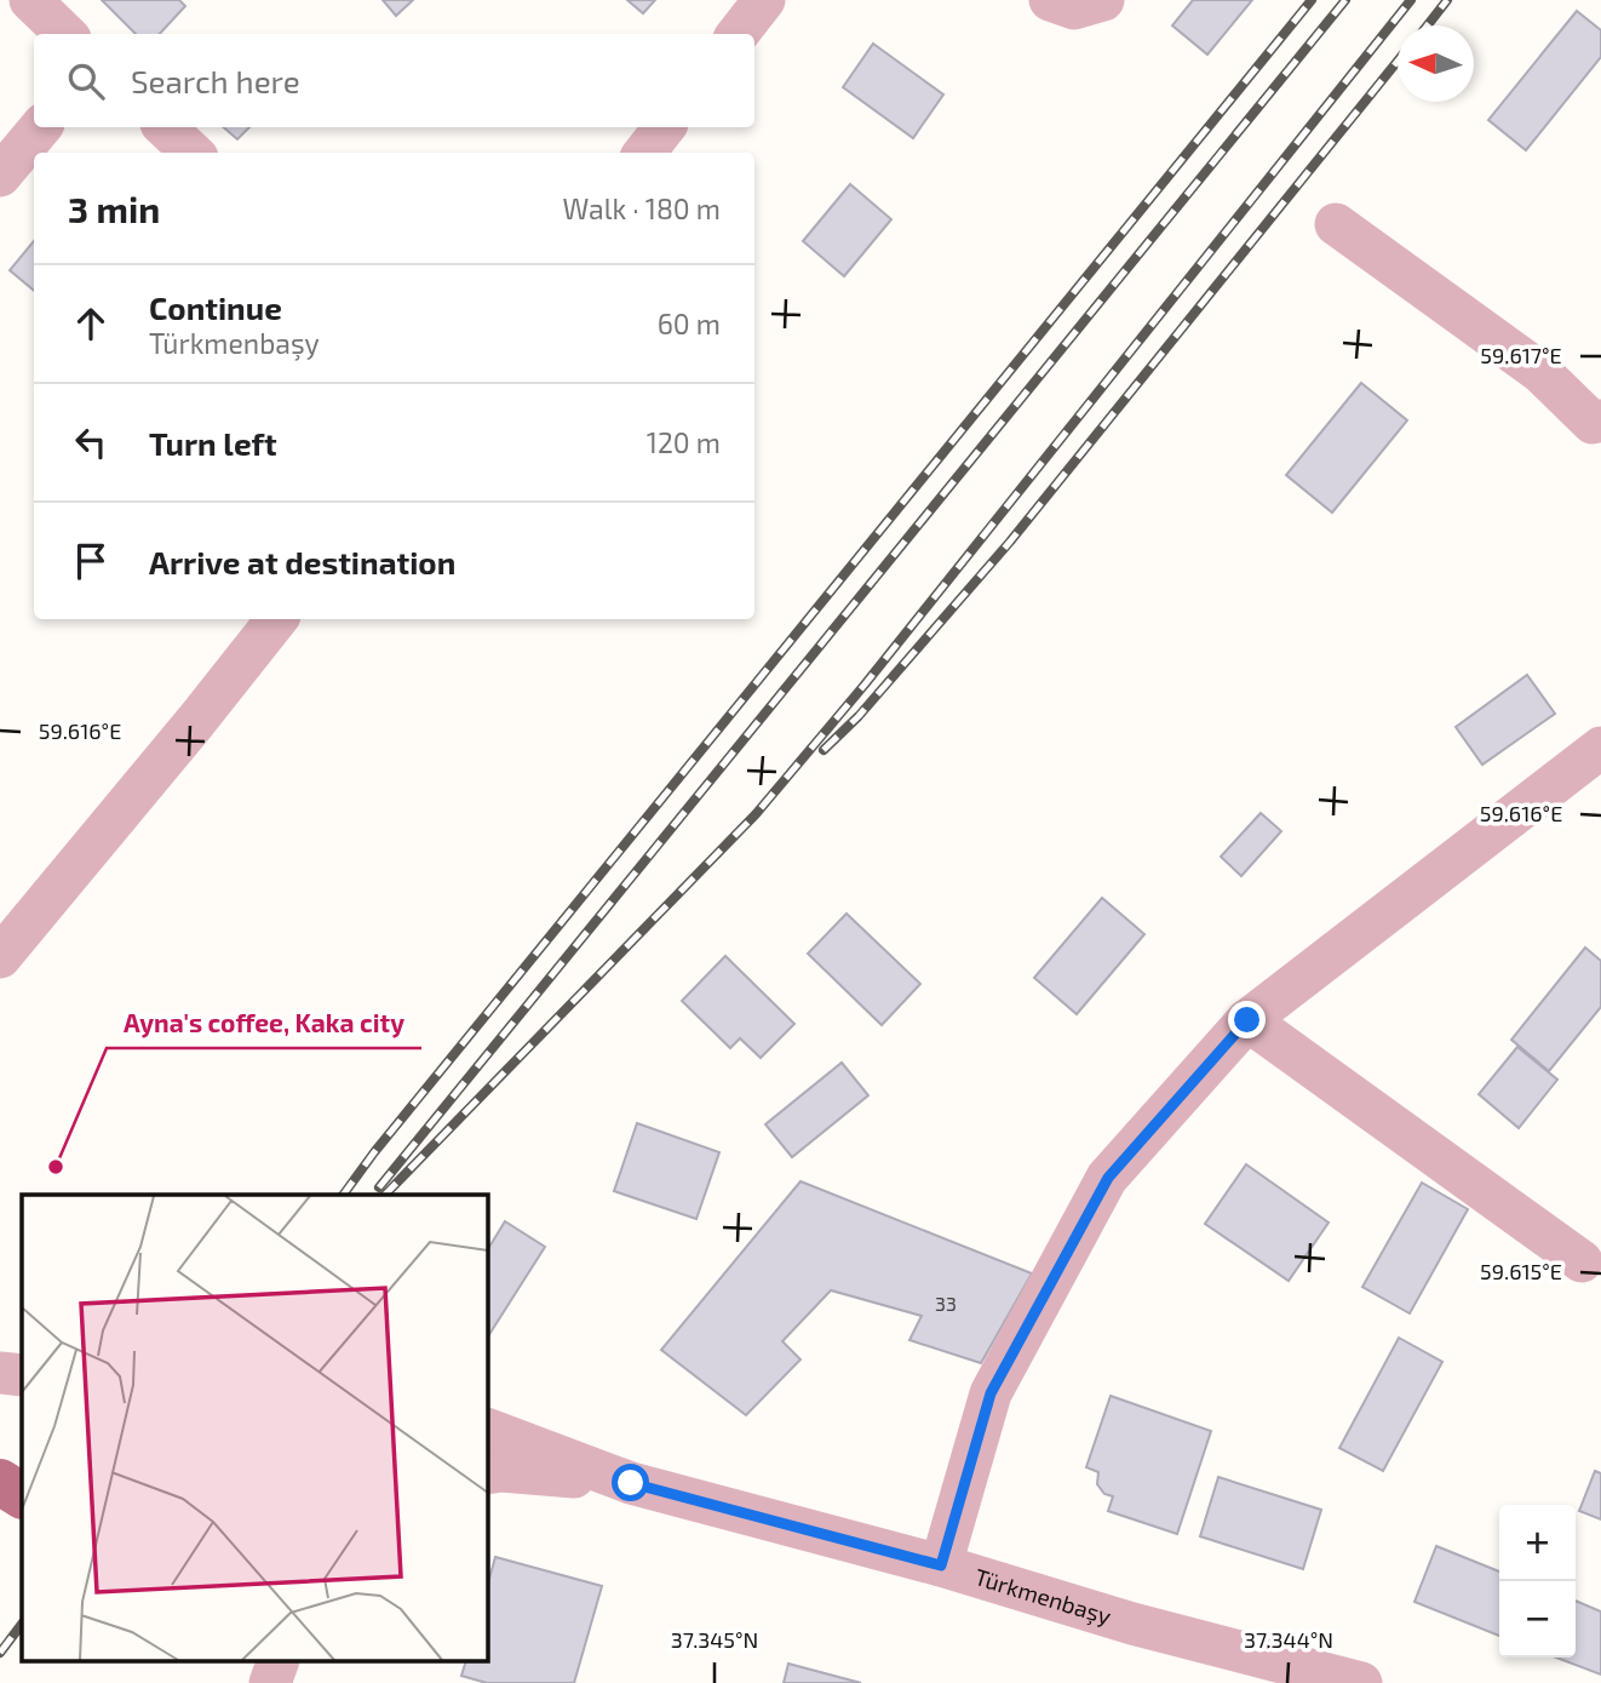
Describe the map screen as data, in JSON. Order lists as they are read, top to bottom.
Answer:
{
  "streets": {
    "street": ["Türkmenbaşy"]
  },
  "places": ["Ayna's coffee, Kaka city"],
  "house_numbers": ["33"],
  "north": "left",
  "page": {
    "search": "Search here",
    "heading": ["3 min", "Walk · 180 m"],
    "list": [
      ["Continue", "Türkmenbaşy", "60 m"],
      ["Turn left", "120 m"],
      "Arrive at destination"
    ],
    "map_buttons": ["+", "−"]
  },
  "coordinates": [
    "59.617°E",
    "59.616°E",
    "59.615°E",
    "37.345°N",
    "37.344°N"
  ]
}
